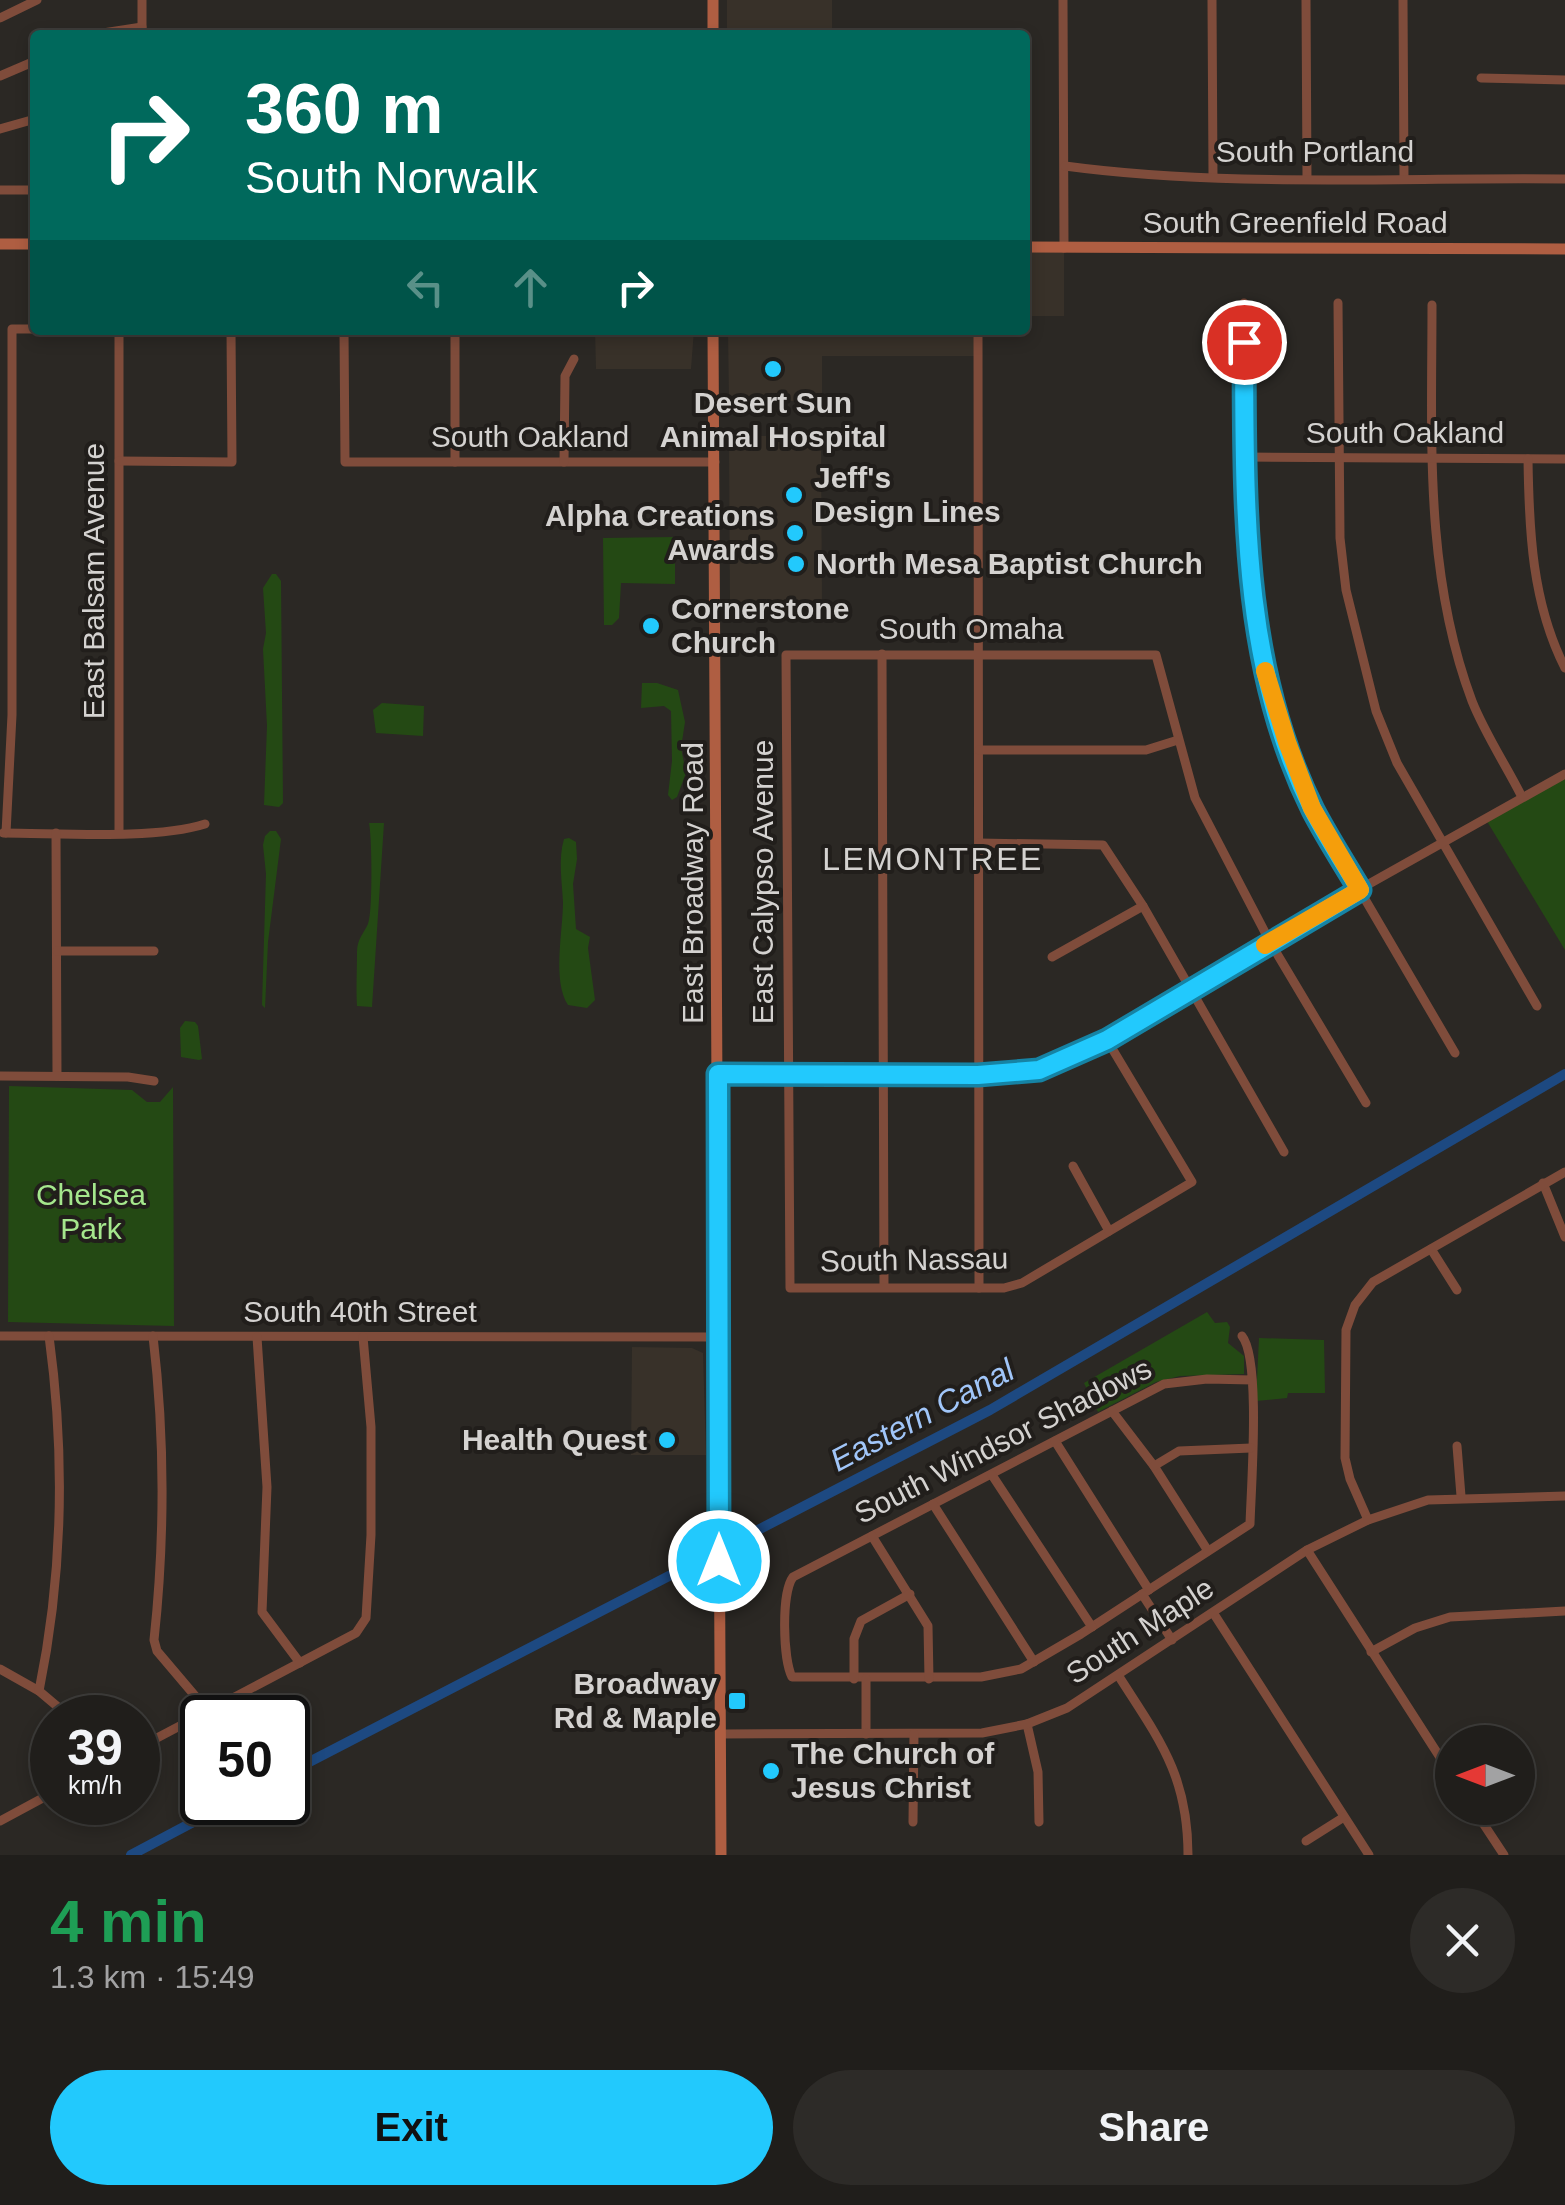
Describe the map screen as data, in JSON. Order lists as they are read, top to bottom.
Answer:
{
  "streets": {
    "main road": ["South Greenfield Road", "East Broadway Road"],
    "street": [
      "South Portland",
      "South Oakland",
      "East Balsam Avenue",
      "South Omaha",
      "East Calypso Avenue",
      "South Nassau",
      "South 40th Street",
      "South Windsor Shadows",
      "South Maple"
    ]
  },
  "crossings": [
    ["South Oakland", "East Broadway Road"],
    ["South Omaha", "East Calypso Avenue"],
    ["East Calypso Avenue", "South Nassau"],
    ["East Broadway Road", "South 40th Street"],
    ["East Broadway Road", "South Maple"]
  ],
  "districts": ["LEMONTREE"],
  "water": ["Eastern Canal"],
  "parks": ["Chelsea Park"],
  "places": {
    "other": [
      "Desert Sun Animal Hospital",
      "Jeff's Design Lines",
      "Alpha Creations Awards",
      "North Mesa Baptist Church",
      "Cornerstone Church",
      "Health Quest",
      "The Church of Jesus Christ"
    ],
    "transit": ["Broadway Rd & Maple"]
  },
  "north": "left",
  "page": {
    "turn": ["360 m", "South Norwalk"],
    "speed": "39 km/h",
    "limit": "50",
    "heading": ["4 min", "1.3 km · 15:49"],
    "buttons": ["Exit", "Share"]
  }
}
